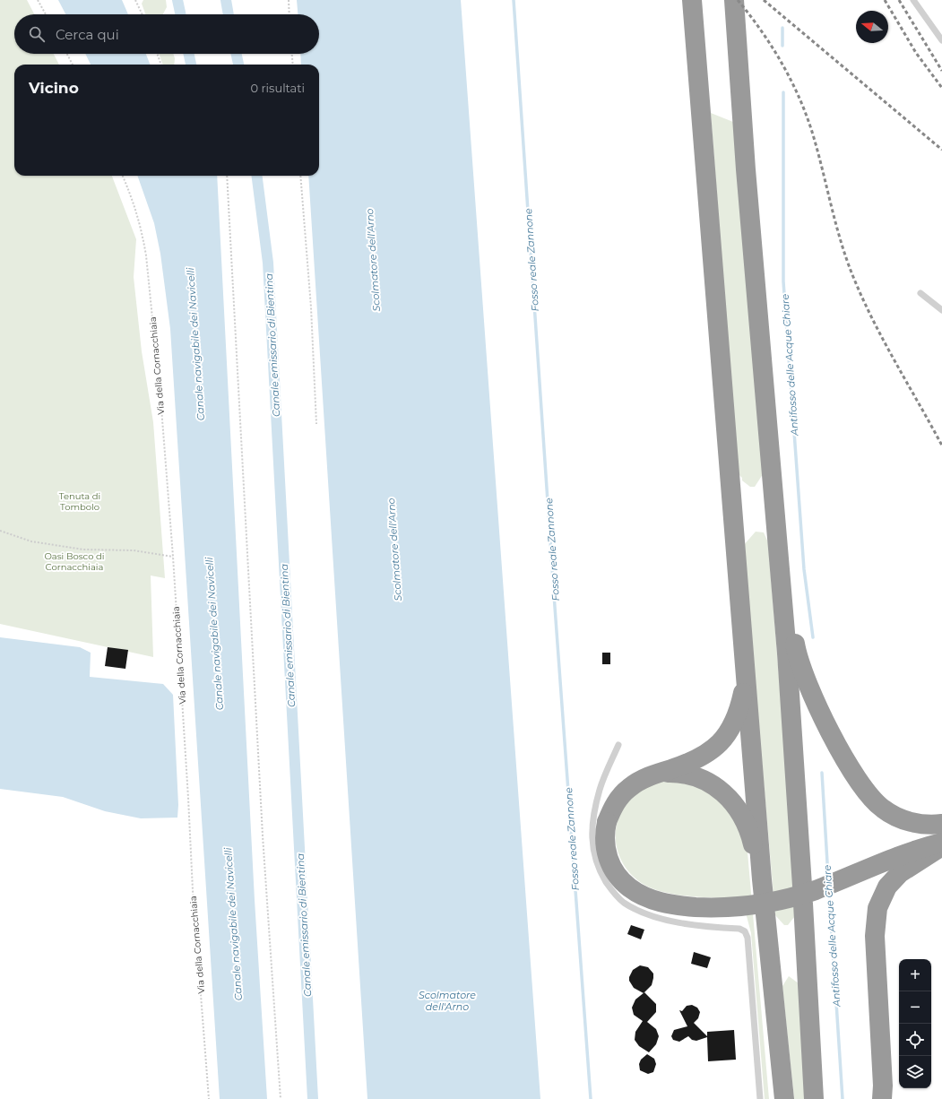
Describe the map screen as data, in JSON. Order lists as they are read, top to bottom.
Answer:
{
  "streets": {
    "path": ["Via della Cornacchiaia"]
  },
  "water": [
    "Scolmatore dell'Arno",
    "Fosso reale Zannone",
    "Canale navigabile dei Navicelli",
    "Canale emissario di Bientina",
    "Antifosso delle Acque Chiare"
  ],
  "parks": ["Tenuta di Tombolo", "Oasi Bosco di Cornacchiaia"],
  "north": "left",
  "page": {
    "search": "Cerca qui",
    "heading": ["Vicino", "0 risultati"],
    "map_buttons": ["+", "−"]
  }
}
